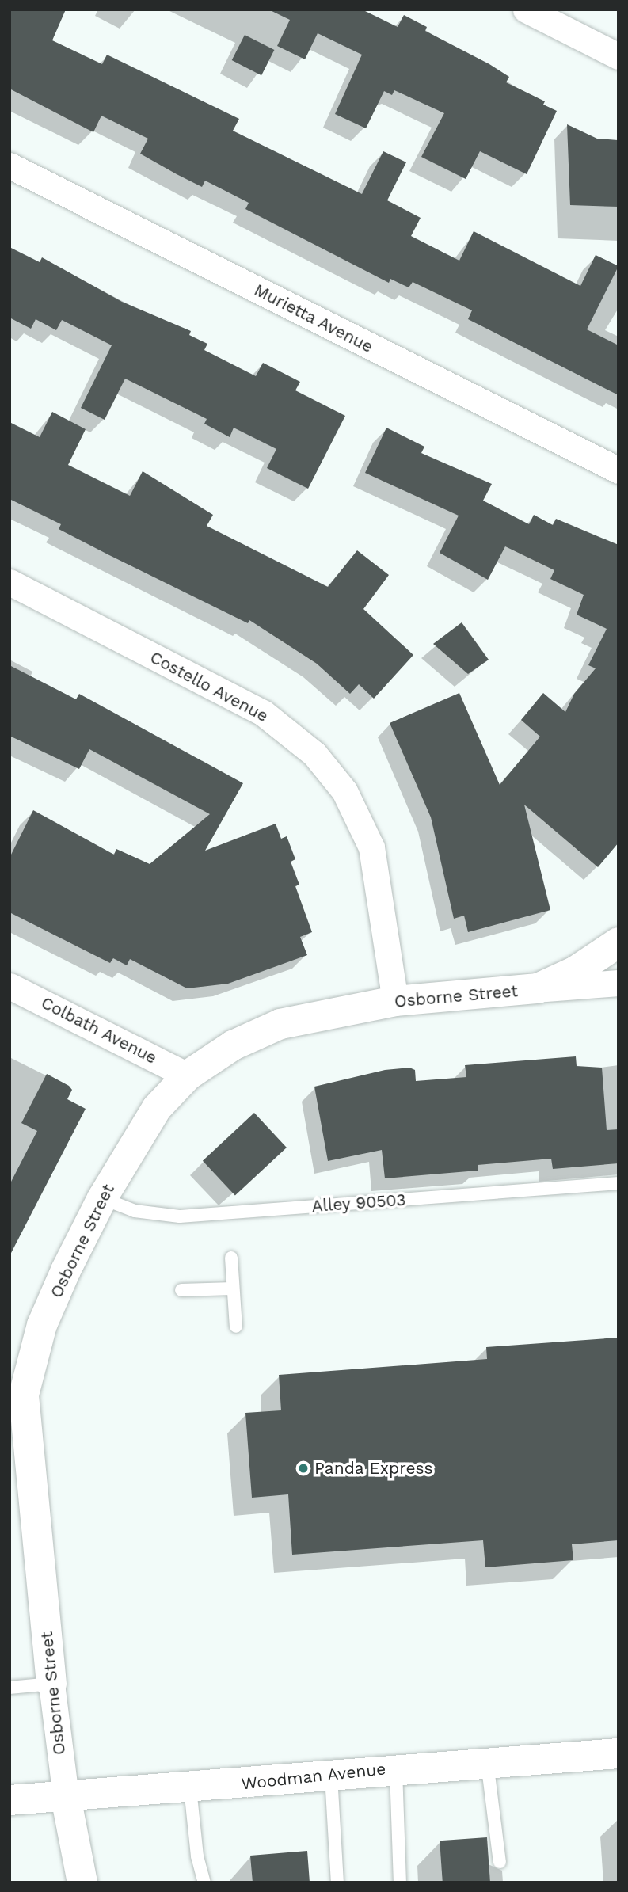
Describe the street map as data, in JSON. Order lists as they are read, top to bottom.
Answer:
{
  "streets": {
    "street": [
      "Murietta Avenue",
      "Costello Avenue",
      "Osborne Street",
      "Colbath Avenue",
      "Woodman Avenue"
    ],
    "lane": ["Alley 90503"]
  },
  "crossings": [
    ["Costello Avenue", "Osborne Street"],
    ["Osborne Street", "Colbath Avenue"],
    ["Osborne Street", "Alley 90503"],
    ["Osborne Street", "Woodman Avenue"]
  ],
  "places": ["Panda Express"]
}
